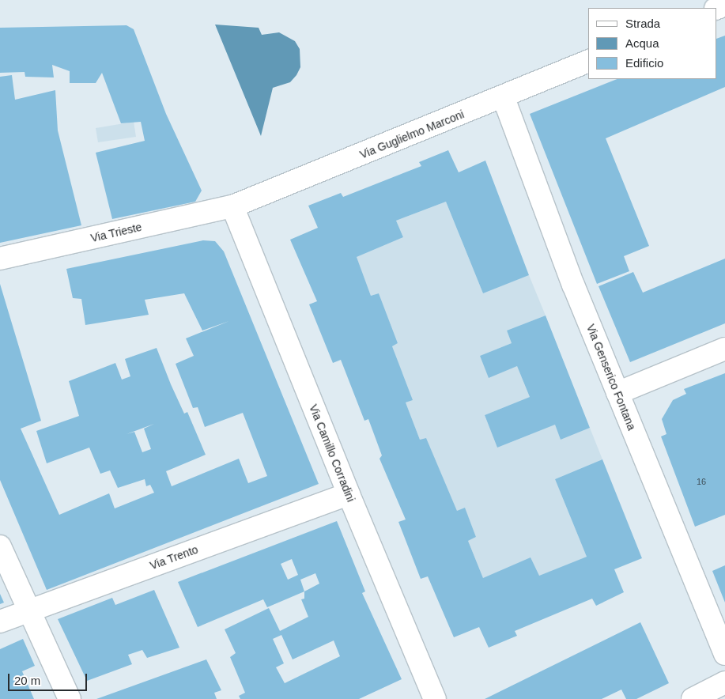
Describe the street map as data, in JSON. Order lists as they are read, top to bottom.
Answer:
{
  "streets": {
    "street": [
      "Via Guglielmo Marconi",
      "Via Trieste",
      "Via Genserico Fontana",
      "Via Camillo Corradini",
      "Via Trento"
    ]
  },
  "crossings": [
    ["Via Guglielmo Marconi", "Via Trieste"],
    ["Via Guglielmo Marconi", "Via Genserico Fontana"],
    ["Via Guglielmo Marconi", "Via Camillo Corradini"],
    ["Via Trieste", "Via Camillo Corradini"],
    ["Via Camillo Corradini", "Via Trento"]
  ],
  "house_numbers": ["16"],
  "legend": ["Strada", "Acqua", "Edificio"],
  "scale_bar": "20 m"
}
